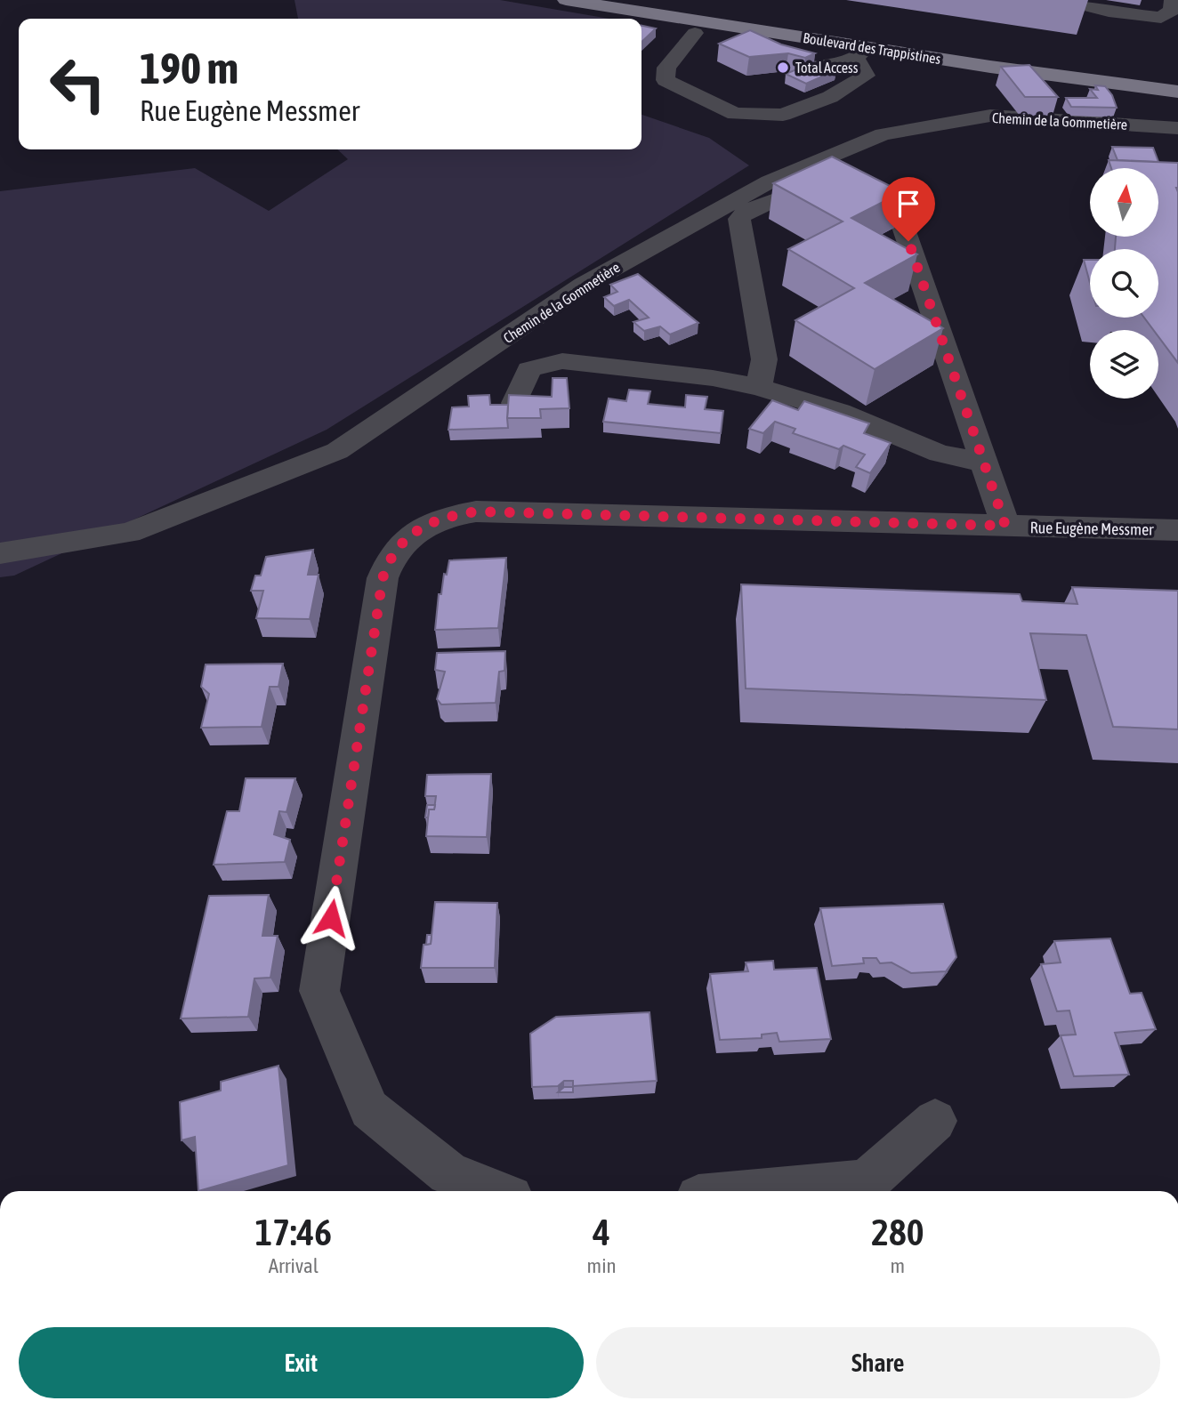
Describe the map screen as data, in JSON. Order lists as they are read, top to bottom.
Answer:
{
  "streets": {
    "main road": ["Boulevard des Trappistines"],
    "street": ["Chemin de la Gommetière", "Rue Eugène Messmer"]
  },
  "places": ["Total Access"],
  "north": "top",
  "page": {
    "turn": ["190 m", "Rue Eugène Messmer"],
    "eta": [
      "17:46",
      "Arrival",
      "4",
      "min",
      "280",
      "m"
    ],
    "buttons": ["Exit", "Share"]
  }
}
